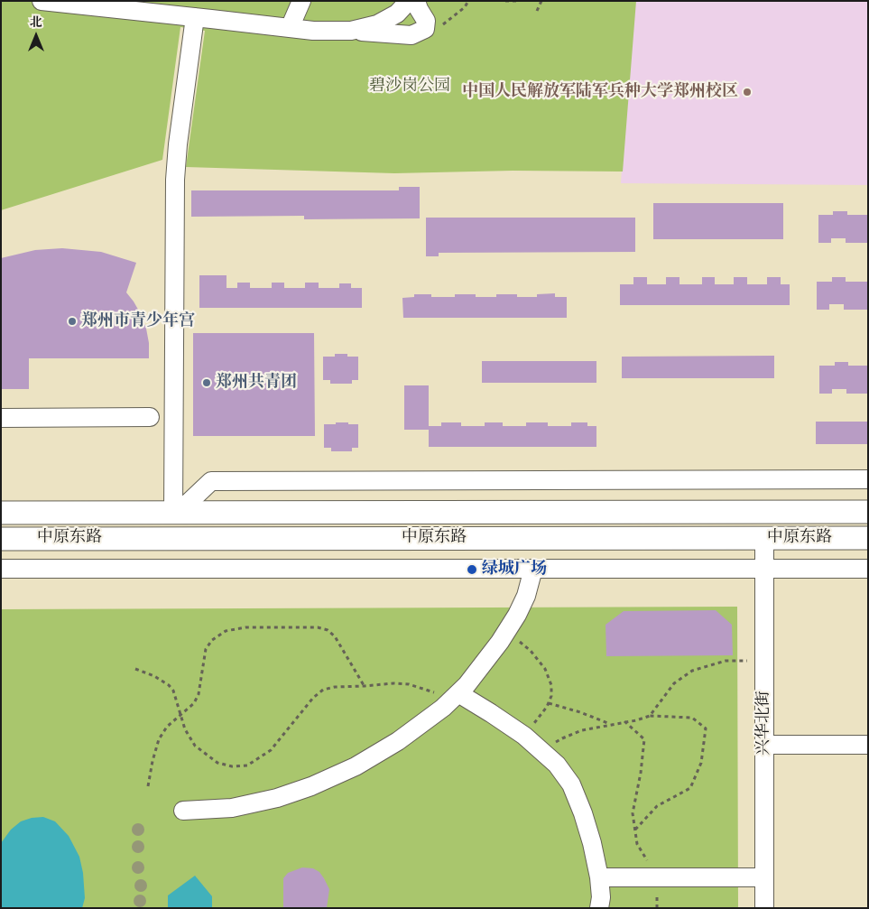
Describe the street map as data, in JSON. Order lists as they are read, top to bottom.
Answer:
{
  "streets": {
    "main road": ["中原东路"],
    "street": ["兴华北街"]
  },
  "crossings": [
    ["中原东路", "兴华北街"]
  ],
  "parks": ["碧沙岗公园"],
  "places": [
    "中国人民解放军陆军兵种大学郑州校区",
    "郑州市青少年宫",
    "郑州共青团",
    "绿城广场"
  ],
  "north": "top"
}
